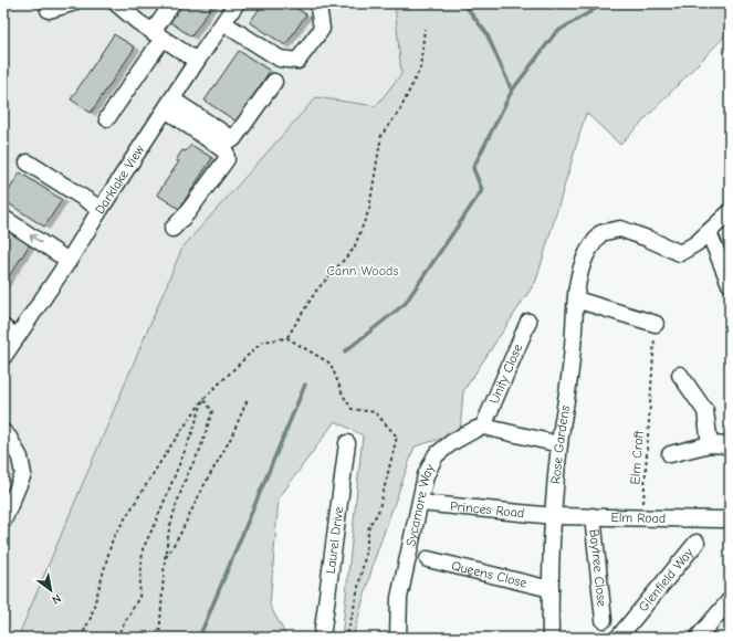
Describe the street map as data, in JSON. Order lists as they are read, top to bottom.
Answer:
{
  "streets": {
    "street": [
      "Darklake View",
      "Unity Close",
      "Rose Gardens",
      "Sycamore Way",
      "Princes Road",
      "Elm Road",
      "Laurel Drive",
      "Baytree Close",
      "Queens Close",
      "Glenfield Way"
    ],
    "path": ["Elm Croft"]
  },
  "crossings": [
    ["Unity Close", "Sycamore Way"],
    ["Rose Gardens", "Princes Road"],
    ["Rose Gardens", "Elm Road"],
    ["Rose Gardens", "Queens Close"],
    ["Elm Croft", "Elm Road"],
    ["Sycamore Way", "Princes Road"],
    ["Princes Road", "Elm Road"],
    ["Elm Road", "Baytree Close"]
  ],
  "parks": ["Cann Woods"],
  "north": "bottom right"
}
